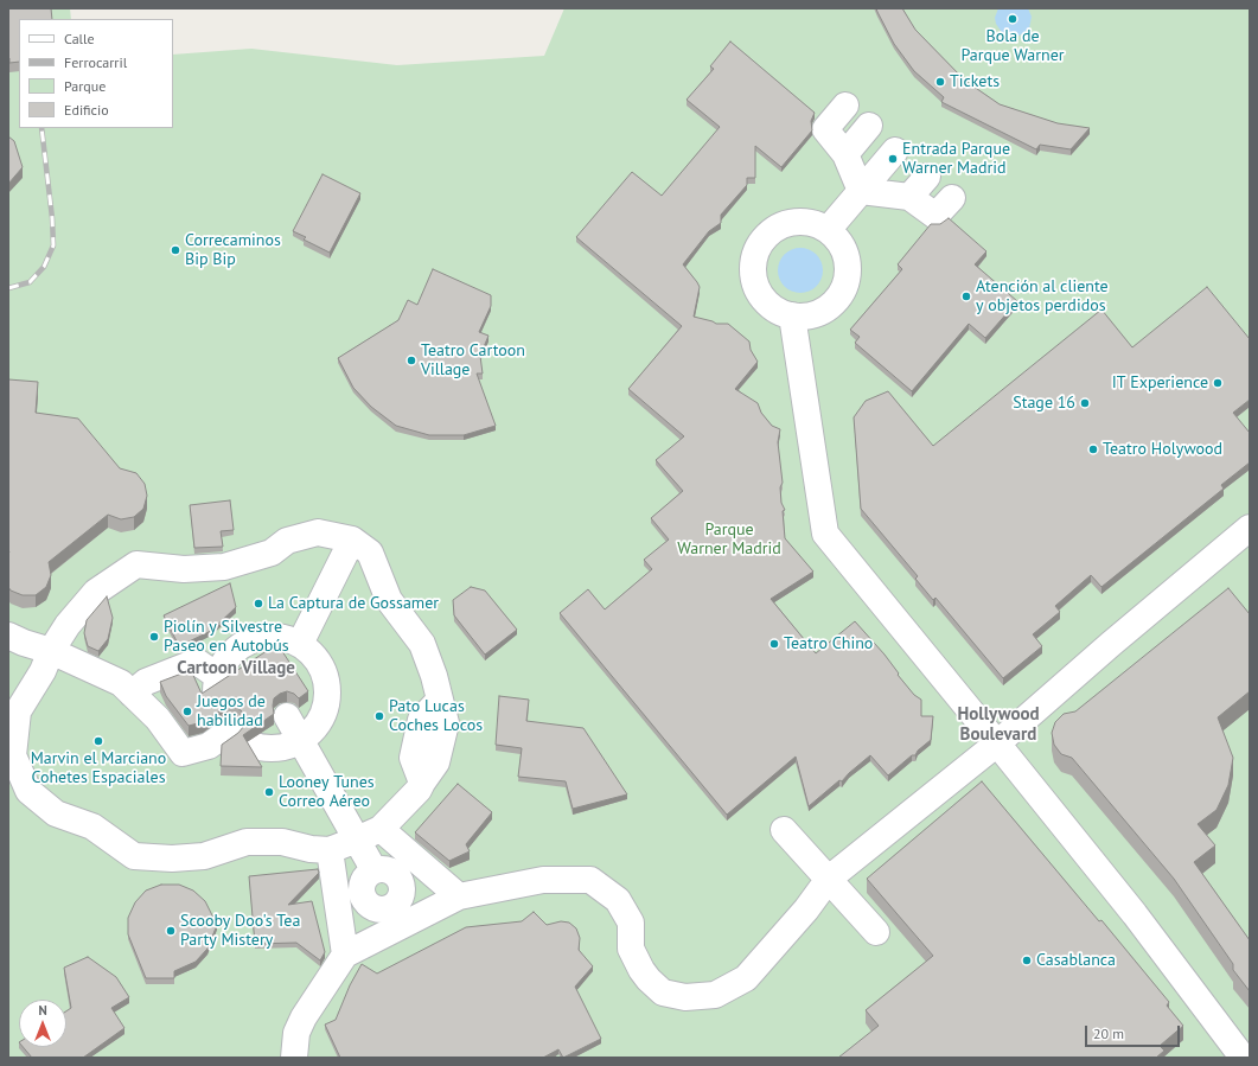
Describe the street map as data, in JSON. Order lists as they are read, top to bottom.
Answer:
{
  "districts": ["Cartoon Village", "Hollywood Boulevard"],
  "parks": ["Parque Warner Madrid"],
  "places": [
    "Bola de Parque Warner",
    "Tickets",
    "Entrada Parque Warner Madrid",
    "Correcaminos Bip Bip",
    "Atención al cliente y objetos perdidos",
    "Teatro Cartoon Village",
    "IT Experience",
    "Stage 16",
    "Teatro Holywood",
    "La Captura de Gossamer",
    "Piolín y Silvestre Paseo en Autobús",
    "Teatro Chino",
    "Juegos de habilidad",
    "Pato Lucas Coches Locos",
    "Marvin el Marciano Cohetes Espaciales",
    "Looney Tunes Correo Aéreo",
    "Scooby Doo's Tea Party Mistery",
    "Casablanca"
  ],
  "legend": [
    "Calle",
    "Ferrocarril",
    "Parque",
    "Edificio"
  ],
  "scale_bar": "20 m",
  "north": "top"
}
